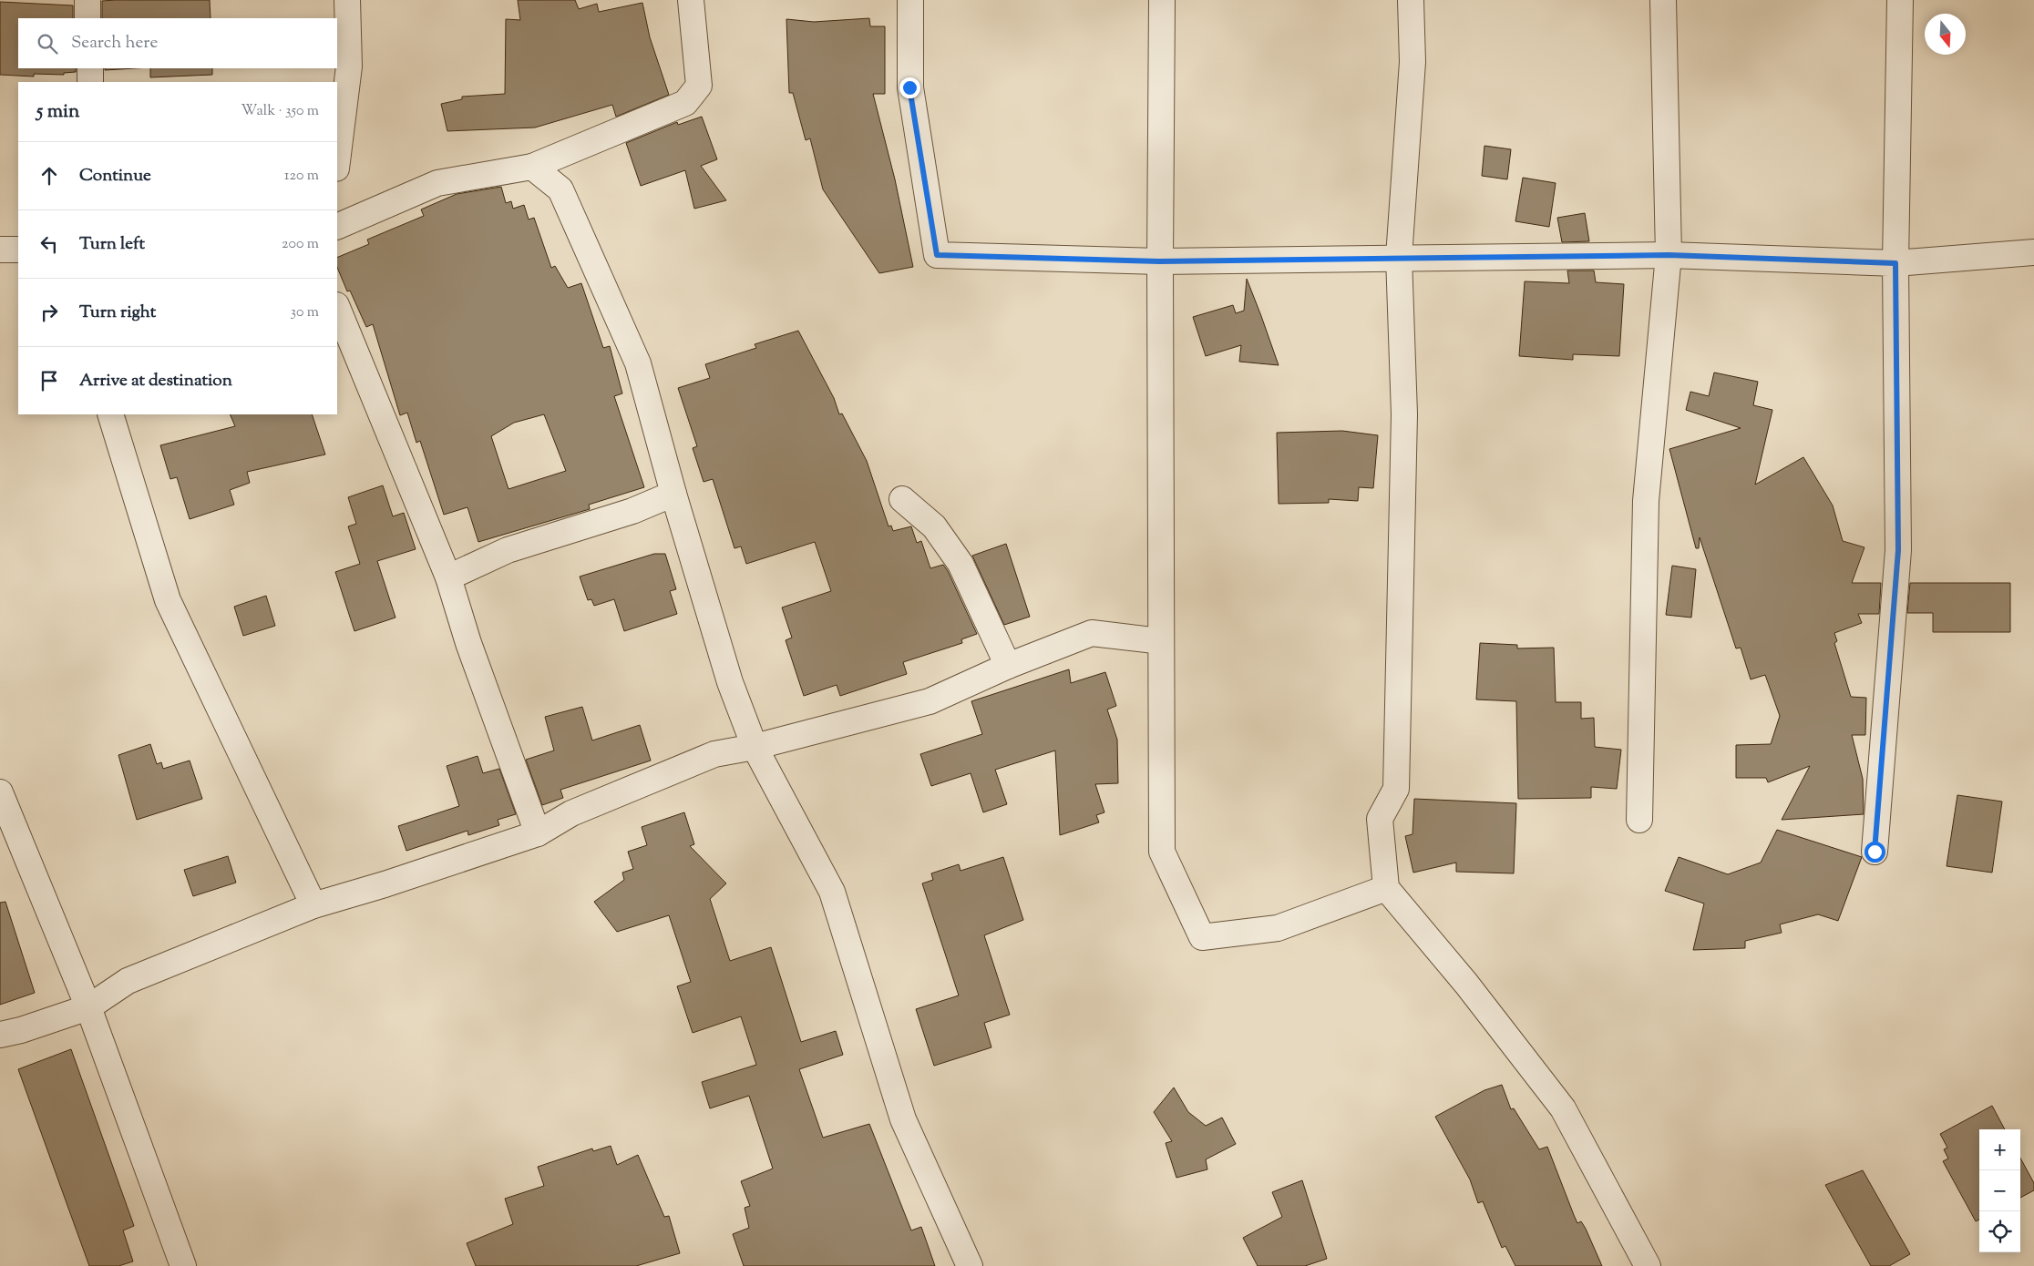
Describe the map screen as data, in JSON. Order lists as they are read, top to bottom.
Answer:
{
  "north": "bottom",
  "page": {
    "search": "Search here",
    "heading": ["5 min", "Walk · 350 m"],
    "list": [
      ["Continue", "120 m"],
      ["Turn left", "200 m"],
      ["Turn right", "30 m"],
      "Arrive at destination"
    ],
    "map_buttons": ["+", "−"]
  }
}
